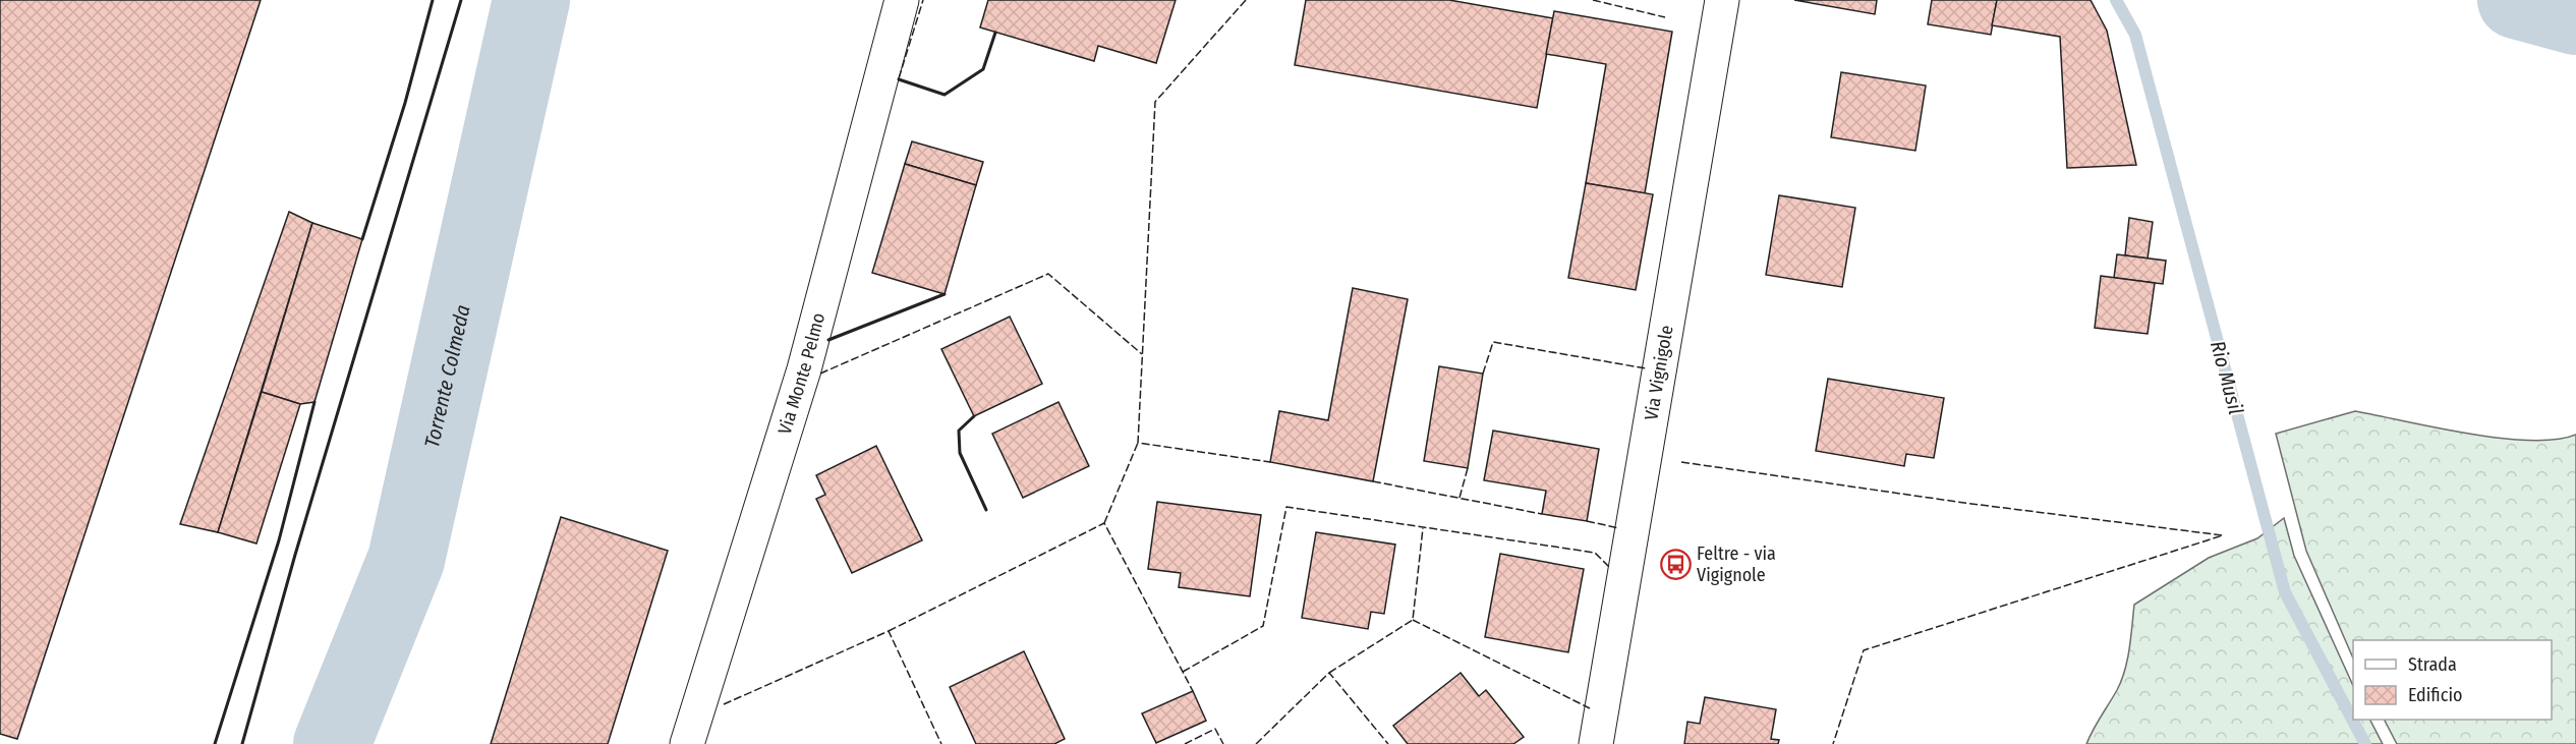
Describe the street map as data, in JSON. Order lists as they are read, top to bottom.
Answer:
{
  "streets": {
    "street": ["Via Vignigole", "Via Monte Pelmo"]
  },
  "water": ["Torrente Colmeda", "Rio Musil"],
  "places": {
    "bus stop": ["Feltre - via Vigignole"]
  },
  "legend": ["Strada", "Edificio"]
}
